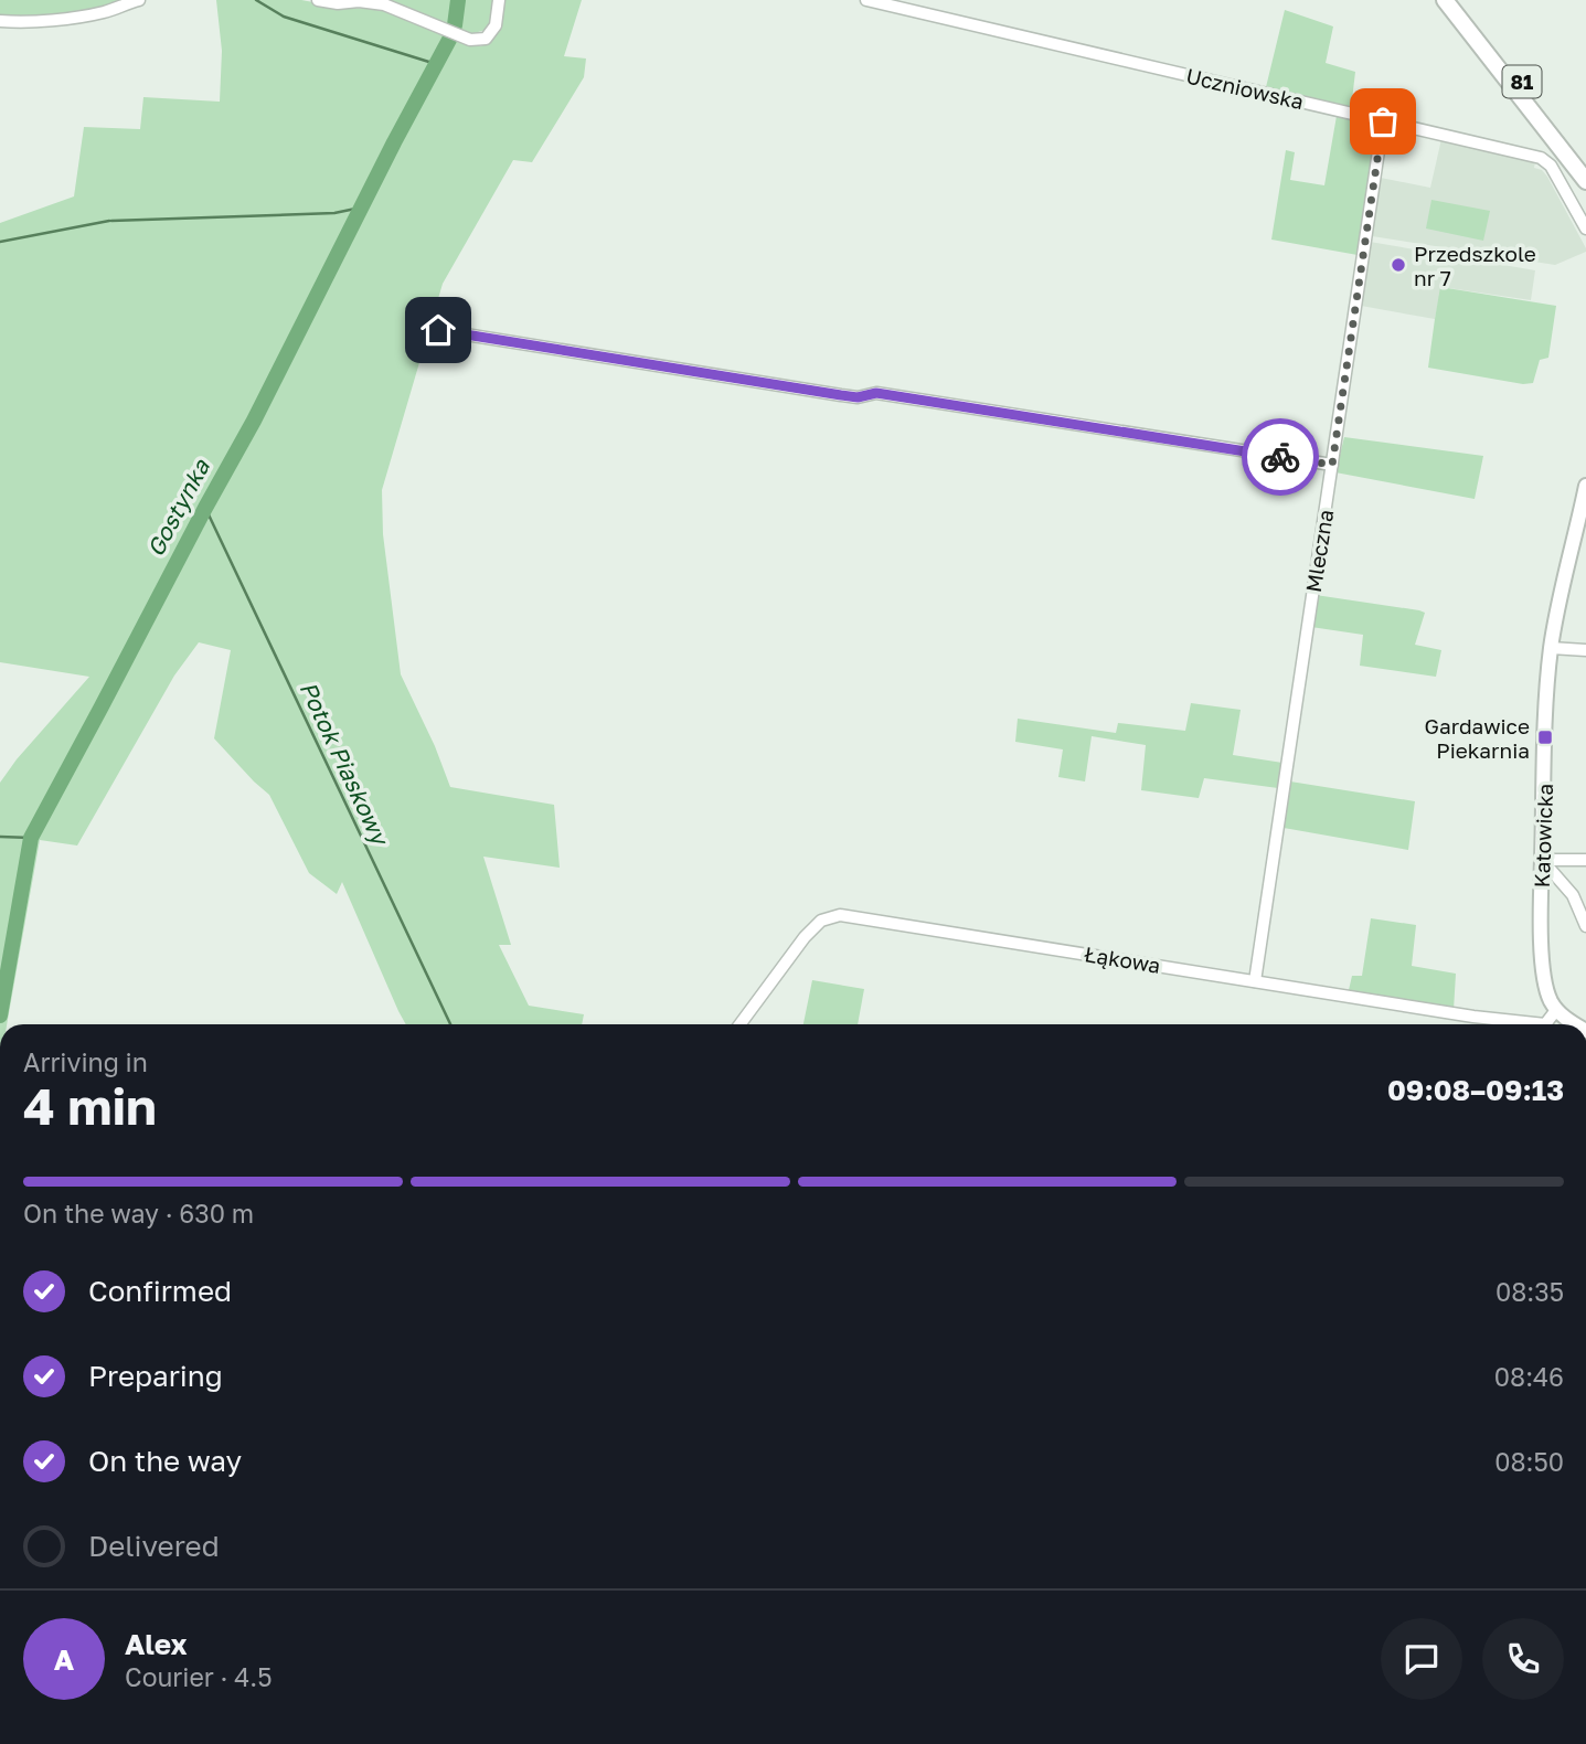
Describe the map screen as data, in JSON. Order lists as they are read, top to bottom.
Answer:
{
  "streets": {
    "main road": ["81"],
    "street": [
      "Uczniowska",
      "Mleczna",
      "Katowicka",
      "Łąkowa"
    ]
  },
  "crossings": [
    ["Uczniowska", "Mleczna"],
    ["Mleczna", "Łąkowa"],
    ["Katowicka", "Łąkowa"]
  ],
  "water": ["Gostynka", "Potok Piaskowy"],
  "places": {
    "other": ["Przedszkole nr 7"],
    "transit": ["Gardawice Piekarnia"]
  },
  "page": {
    "heading": ["4 min", "Arriving in", "09:08–09:13"],
    "panel": ["Alex", "Courier · 4.5"],
    "bar": "On the way · 630 m",
    "list": [
      ["Confirmed", "08:35"],
      ["Preparing", "08:46"],
      ["On the way", "08:50"],
      "Delivered"
    ],
    "round": "A"
  }
}
